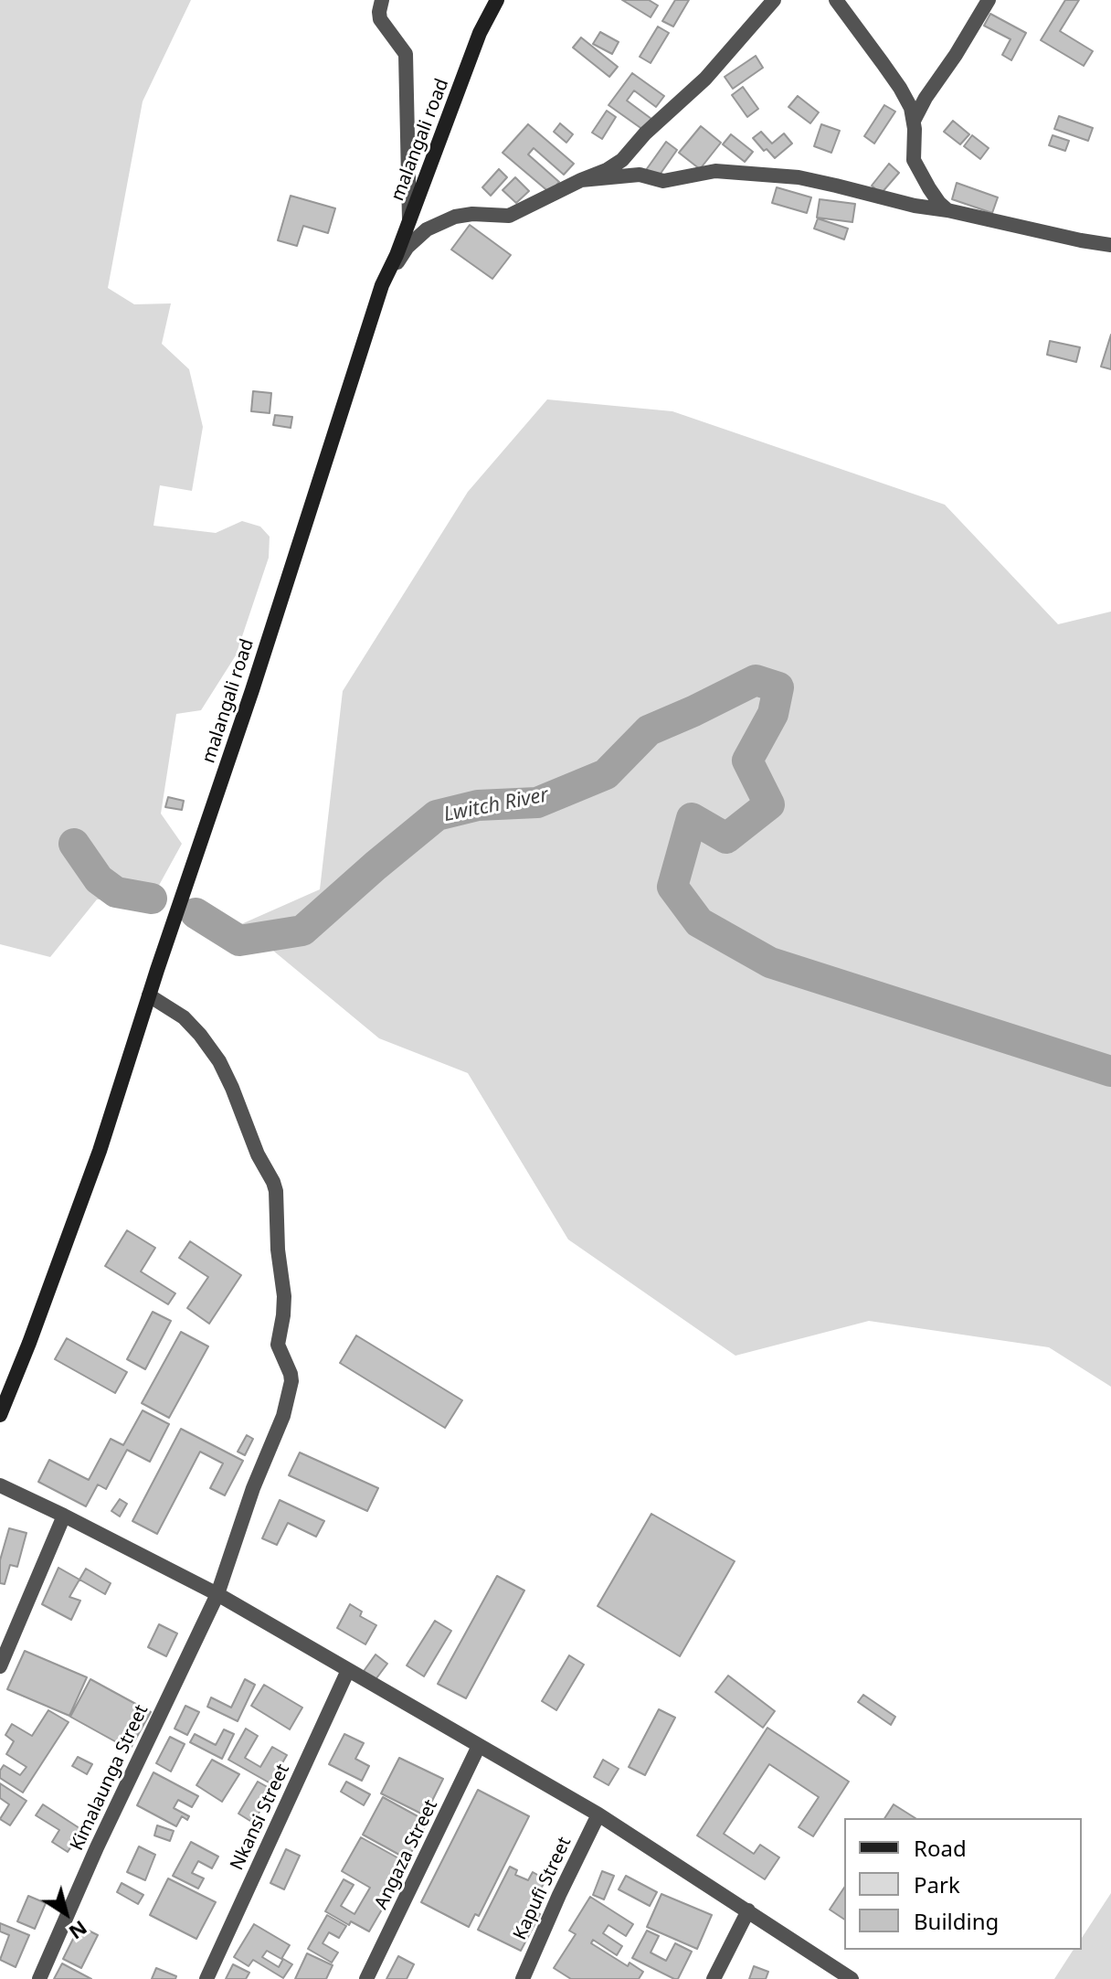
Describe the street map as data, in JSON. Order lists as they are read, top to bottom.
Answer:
{
  "streets": {
    "street": [
      "malangali road",
      "Kimalaunga Street",
      "Nkansi Street",
      "Angaza Street",
      "Kapufi Street"
    ]
  },
  "crossings": [
    ["malangali road", "Kimalaunga Street"]
  ],
  "water": ["Lwitch River"],
  "legend": ["Road", "Park", "Building"],
  "north": "bottom right"
}
